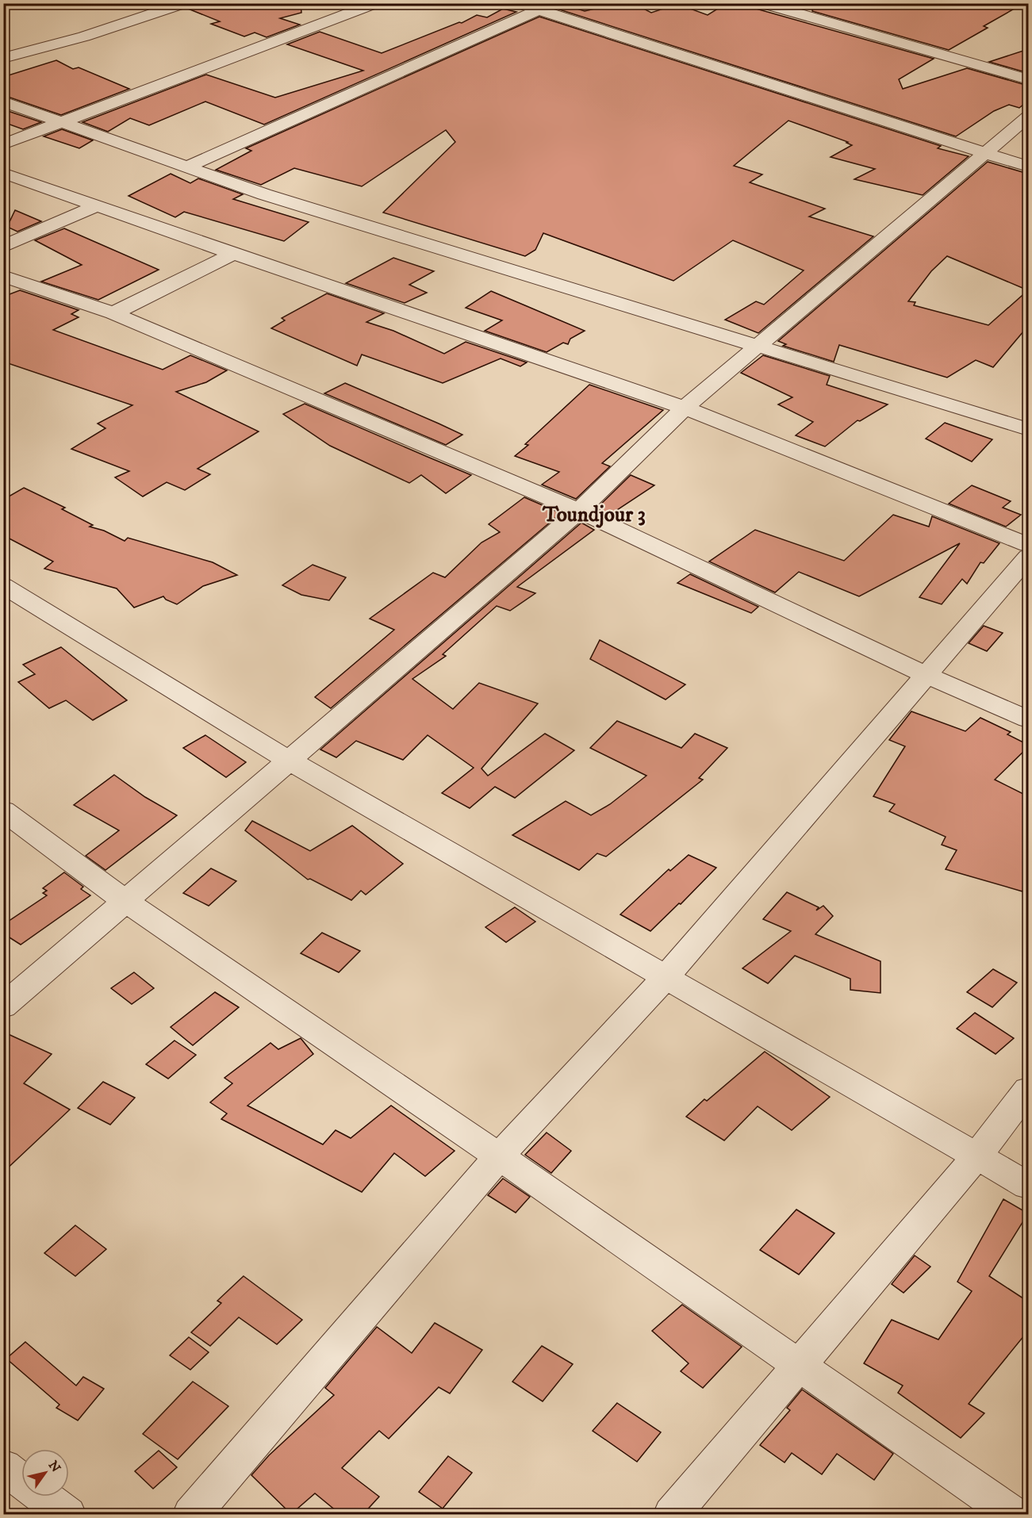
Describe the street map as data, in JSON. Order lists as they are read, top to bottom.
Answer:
{
  "districts": ["Toundjour 3"],
  "north": "top right"
}
